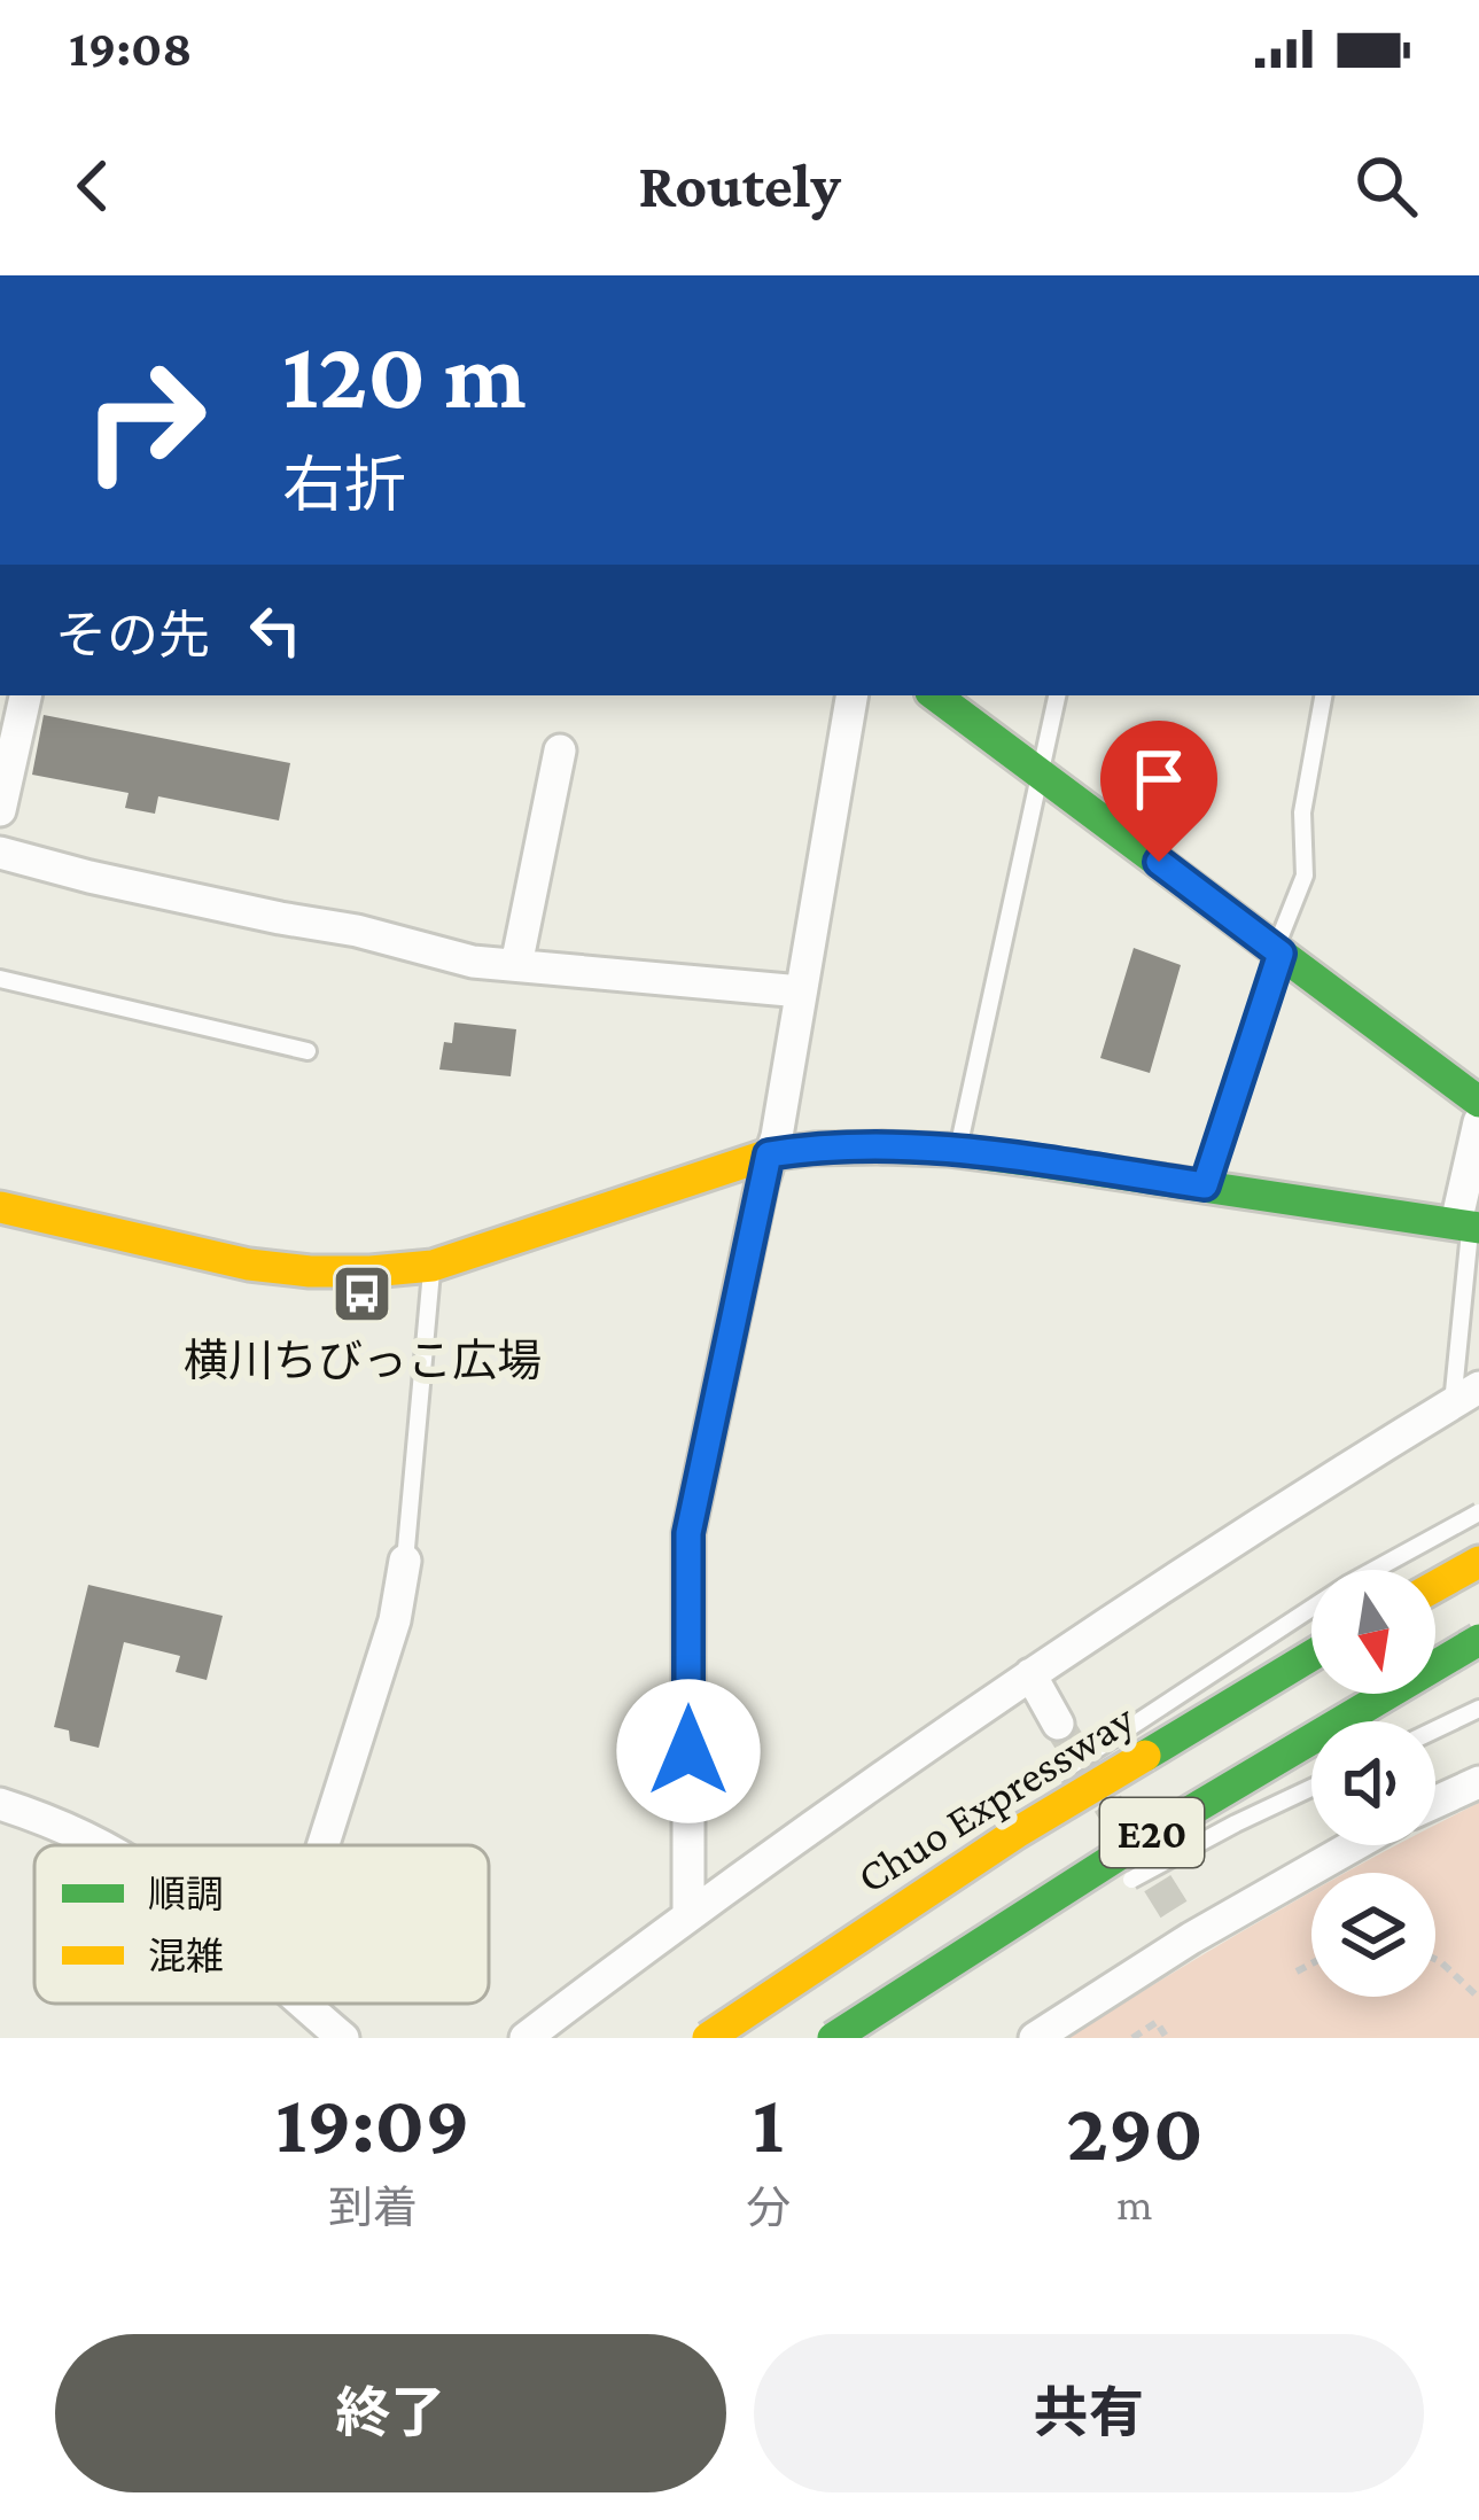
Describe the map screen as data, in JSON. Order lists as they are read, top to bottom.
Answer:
{
  "streets": {
    "main road": ["Chuo Expressway", "E20"]
  },
  "places": {
    "bus stop": ["横川ちびっこ広場"]
  },
  "legend": ["順調", "混雑"],
  "north": "bottom",
  "page": {
    "status": "19:08",
    "header": "Routely",
    "turn": ["120 m", "右折"],
    "then": "その先",
    "eta": [
      "19:09",
      "到着",
      "1",
      "分",
      "290",
      "m"
    ],
    "buttons": ["終了", "共有"]
  }
}
